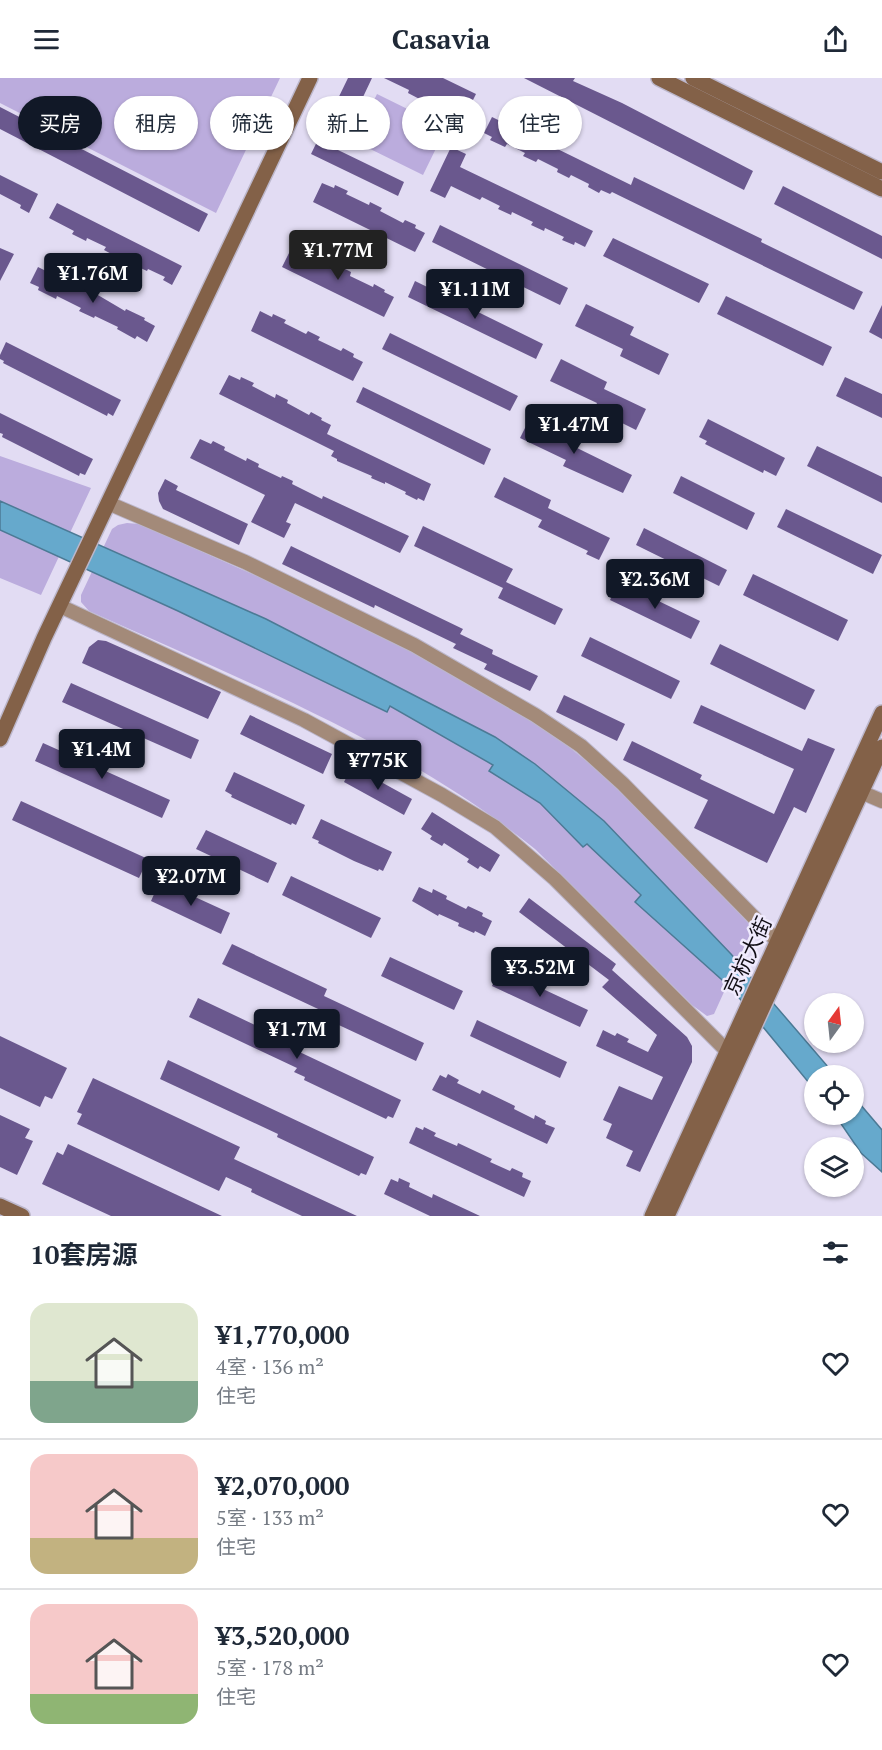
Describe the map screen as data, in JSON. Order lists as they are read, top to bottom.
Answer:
{
  "streets": {
    "main road": ["京杭大街"]
  },
  "north": "top",
  "page": {
    "header": "Casavia",
    "chip": [
      "买房",
      "租房",
      "筛选",
      "新上",
      "公寓",
      "住宅"
    ],
    "price": [
      "¥1.77M",
      "¥1.76M",
      "¥1.11M",
      "¥1.47M",
      "¥2.36M",
      "¥1.4M",
      "¥775K",
      "¥2.07M",
      "¥3.52M",
      "¥1.7M"
    ],
    "heading": "10套房源",
    "list": [
      {
        "name": "¥1,770,000",
        "note": "4室 · 136 m² · 住宅"
      },
      {
        "name": "¥2,070,000",
        "note": "5室 · 133 m² · 住宅"
      },
      {
        "name": "¥3,520,000",
        "note": "5室 · 178 m² · 住宅"
      }
    ]
  }
}
